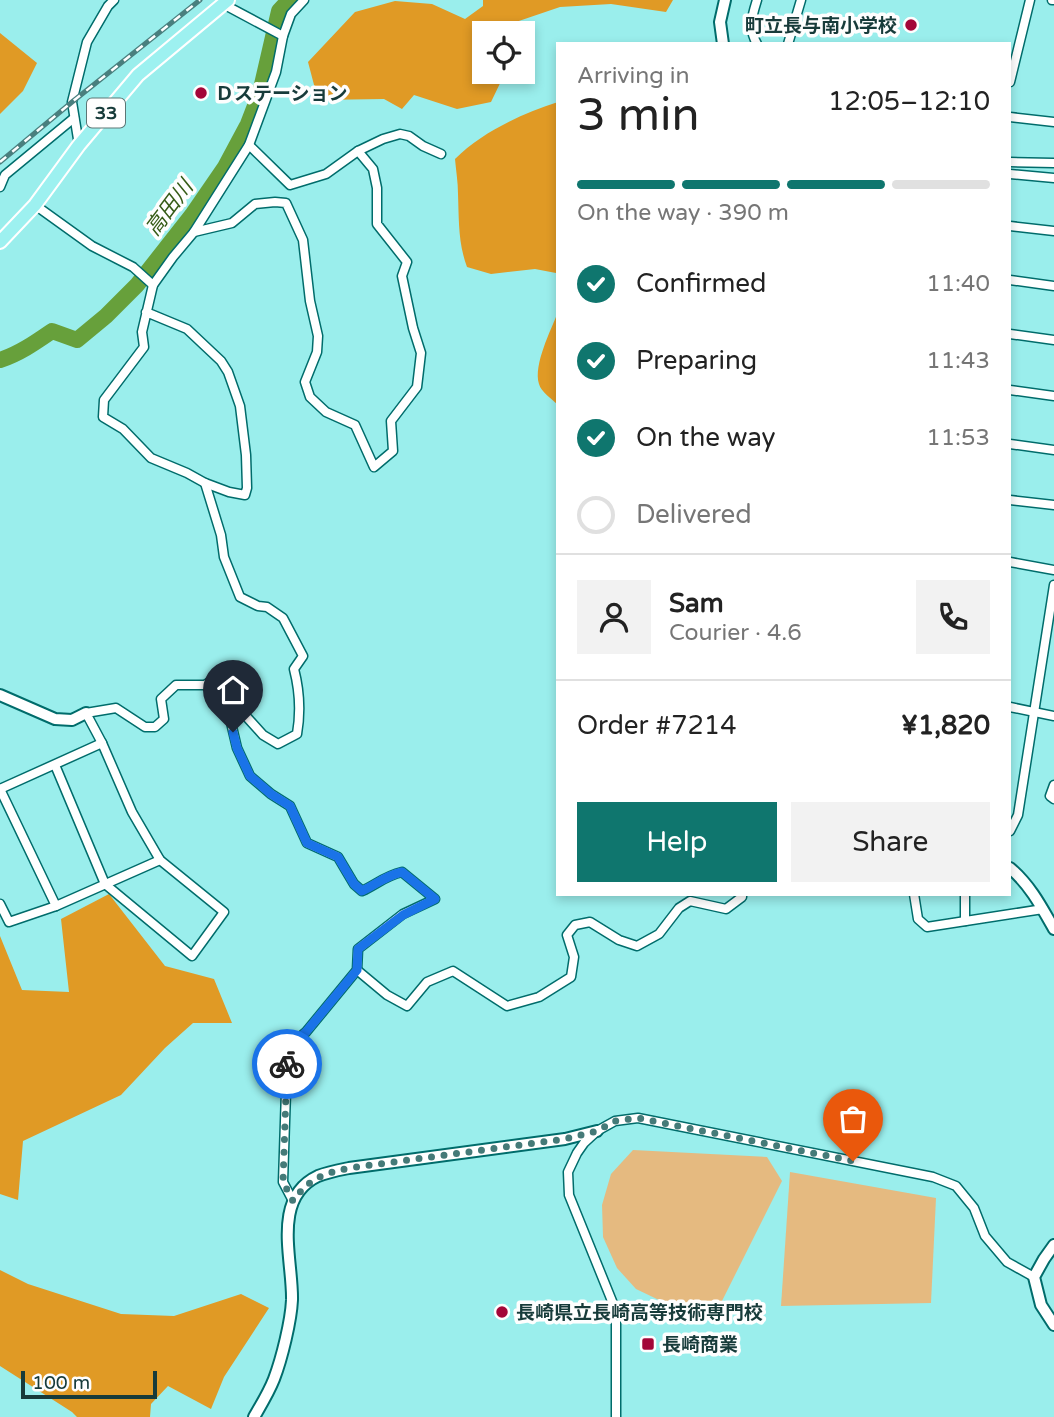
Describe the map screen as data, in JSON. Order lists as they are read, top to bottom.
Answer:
{
  "streets": {
    "main road": ["33"]
  },
  "water": ["高田川"],
  "places": {
    "other": ["町立長与南小学校", "Ｄステーション", "長崎県立長崎高等技術専門校"],
    "transit": ["長崎商業"]
  },
  "scale_bar": "100 m",
  "page": {
    "heading": ["3 min", "Arriving in", "12:05–12:10"],
    "panel": [
      "Sam",
      "Courier · 4.6",
      "Order #7214",
      "¥1,820"
    ],
    "bar": "On the way · 390 m",
    "list": [
      ["Confirmed", "11:40"],
      ["Preparing", "11:43"],
      ["On the way", "11:53"],
      "Delivered"
    ],
    "buttons": ["Help", "Share"],
    "scale": "100 m"
  }
}
